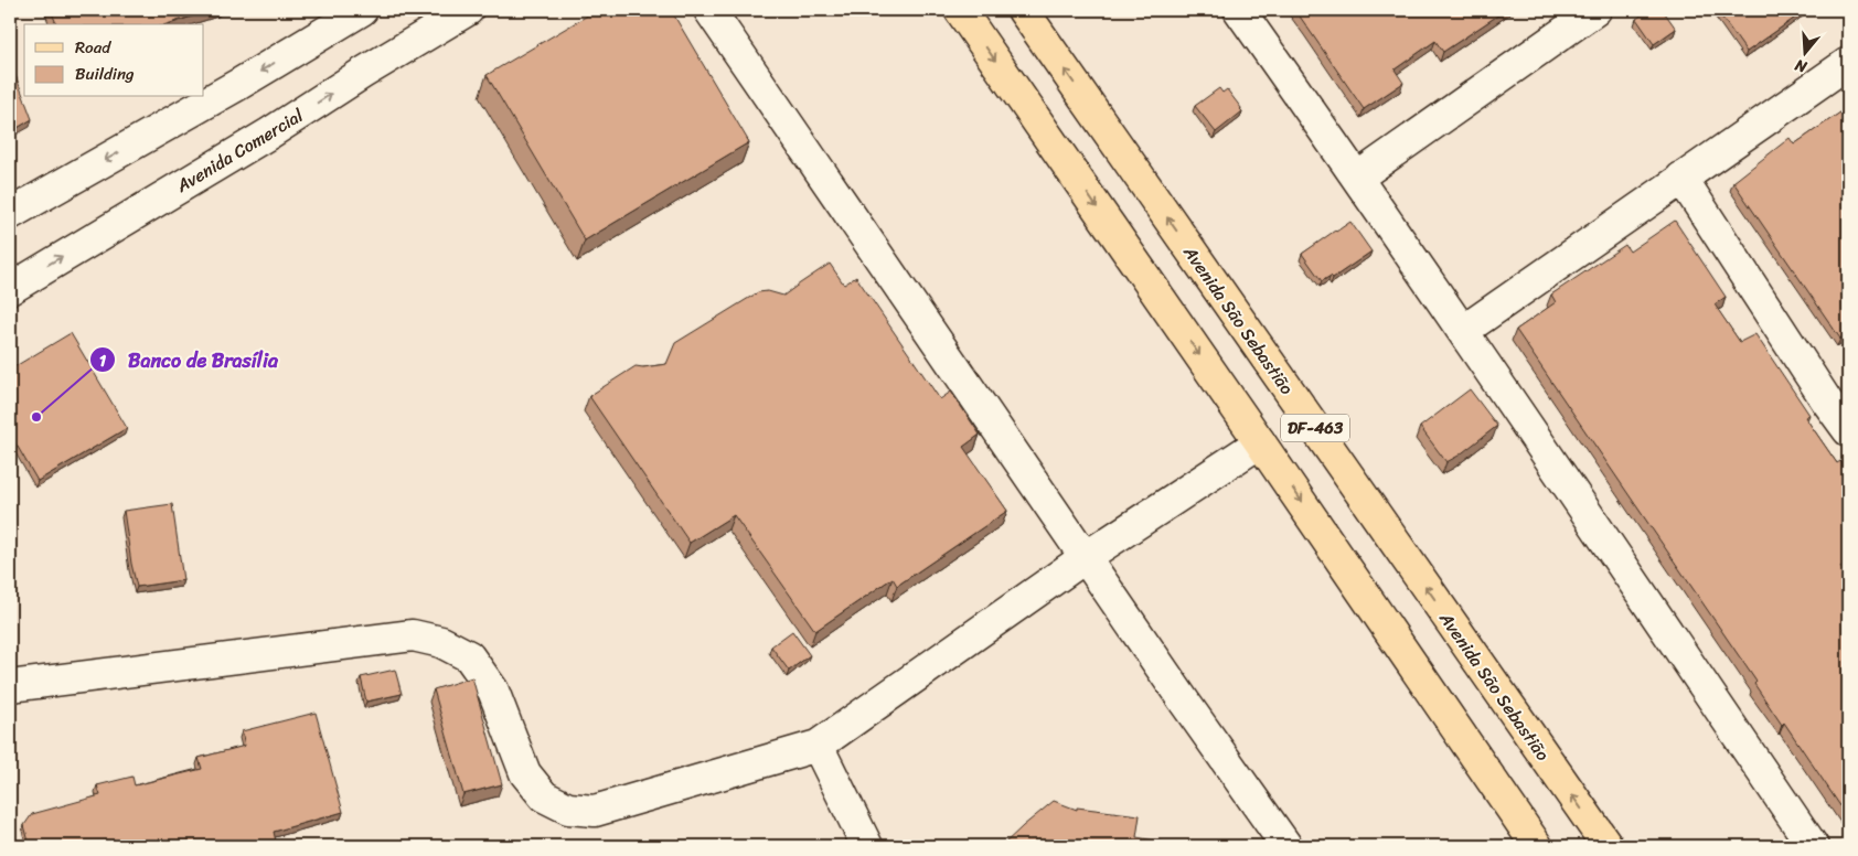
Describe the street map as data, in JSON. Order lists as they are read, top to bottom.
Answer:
{
  "streets": {
    "main road": ["Avenida São Sebastião", "DF-463"],
    "street": ["Avenida Comercial"]
  },
  "places": ["Banco de Brasília"],
  "legend": ["Road", "Building"],
  "north": "bottom"
}
